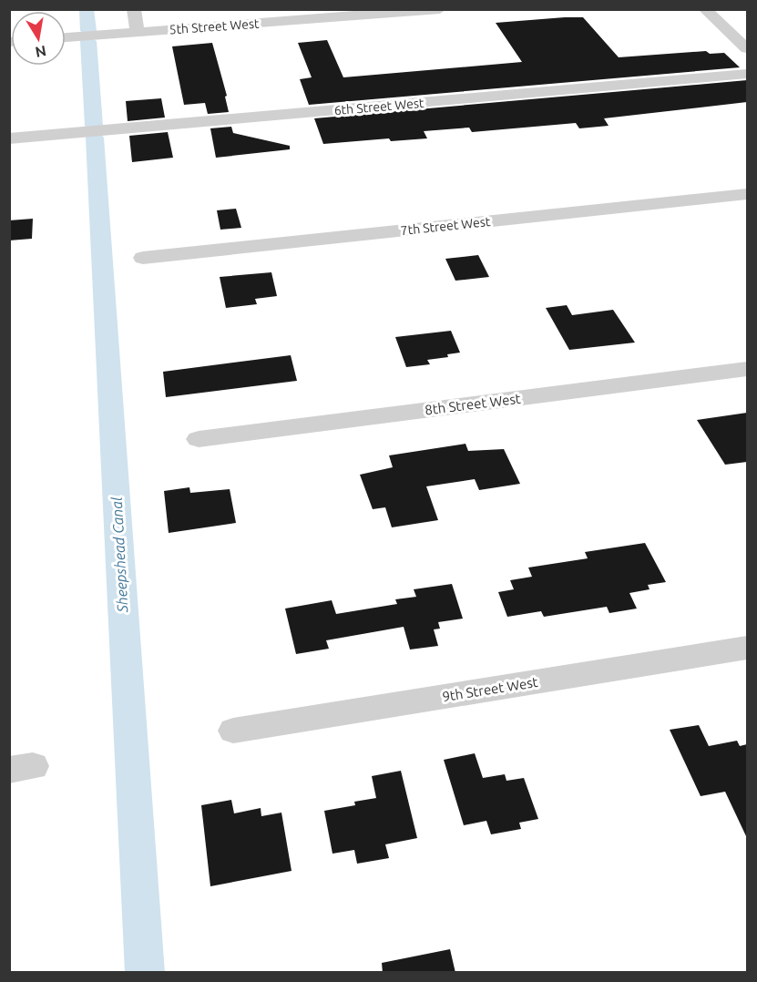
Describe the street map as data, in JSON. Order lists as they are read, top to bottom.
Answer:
{
  "streets": {
    "street": [
      "5th Street West",
      "6th Street West",
      "7th Street West",
      "8th Street West",
      "9th Street West"
    ]
  },
  "water": ["Sheepshead Canal"],
  "north": "bottom"
}
